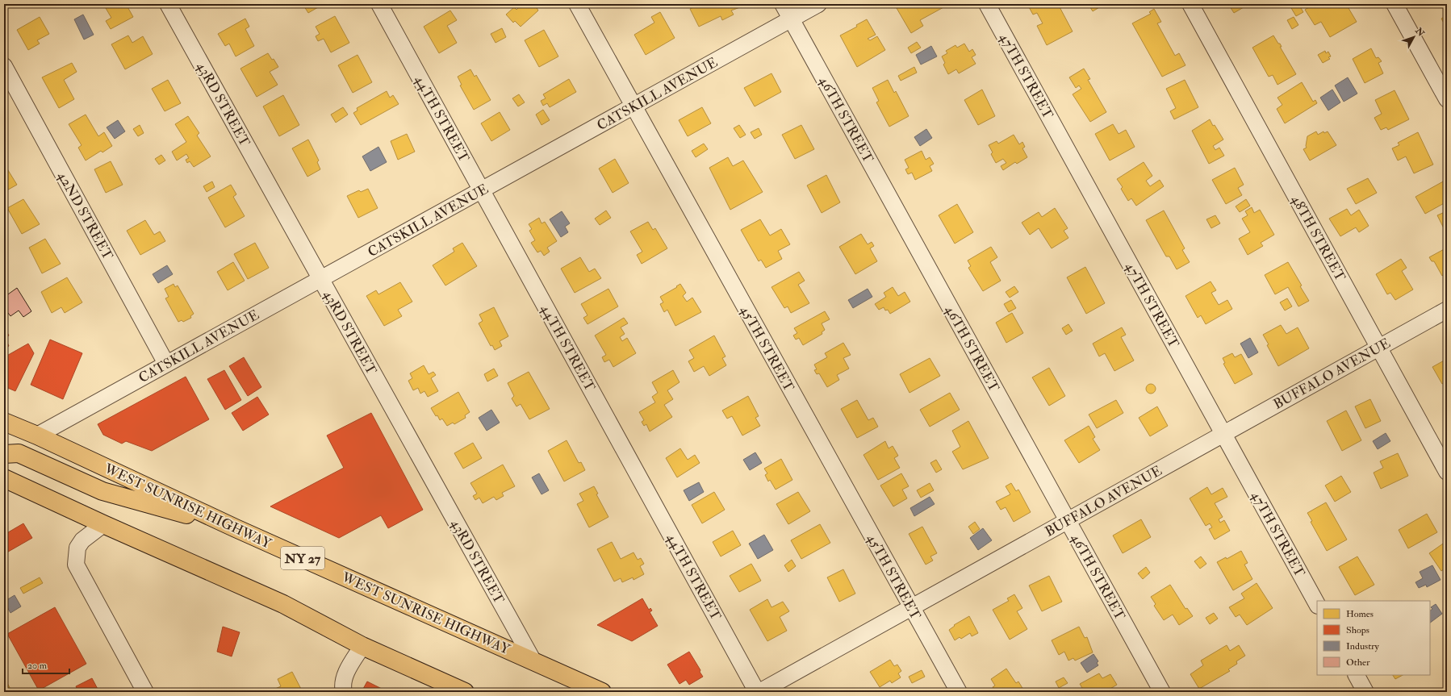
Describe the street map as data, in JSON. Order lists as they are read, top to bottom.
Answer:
{
  "streets": {
    "highway": ["WEST SUNRISE HIGHWAY", "NY 27"],
    "street": [
      "47TH STREET",
      "CATSKILL AVENUE",
      "43RD STREET",
      "44TH STREET",
      "46TH STREET",
      "42ND STREET",
      "48TH STREET",
      "45TH STREET",
      "BUFFALO AVENUE"
    ]
  },
  "crossings": [
    ["47TH STREET", "BUFFALO AVENUE"],
    ["CATSKILL AVENUE", "43RD STREET"],
    ["CATSKILL AVENUE", "44TH STREET"],
    ["CATSKILL AVENUE", "46TH STREET"],
    ["CATSKILL AVENUE", "42ND STREET"],
    ["CATSKILL AVENUE", "45TH STREET"],
    ["CATSKILL AVENUE", "WEST SUNRISE HIGHWAY"],
    ["43RD STREET", "WEST SUNRISE HIGHWAY"],
    ["46TH STREET", "BUFFALO AVENUE"],
    ["48TH STREET", "BUFFALO AVENUE"],
    ["45TH STREET", "BUFFALO AVENUE"]
  ],
  "legend": [
    "Homes",
    "Shops",
    "Industry",
    "Other"
  ],
  "scale_bar": "20 m",
  "north": "top right"
}
